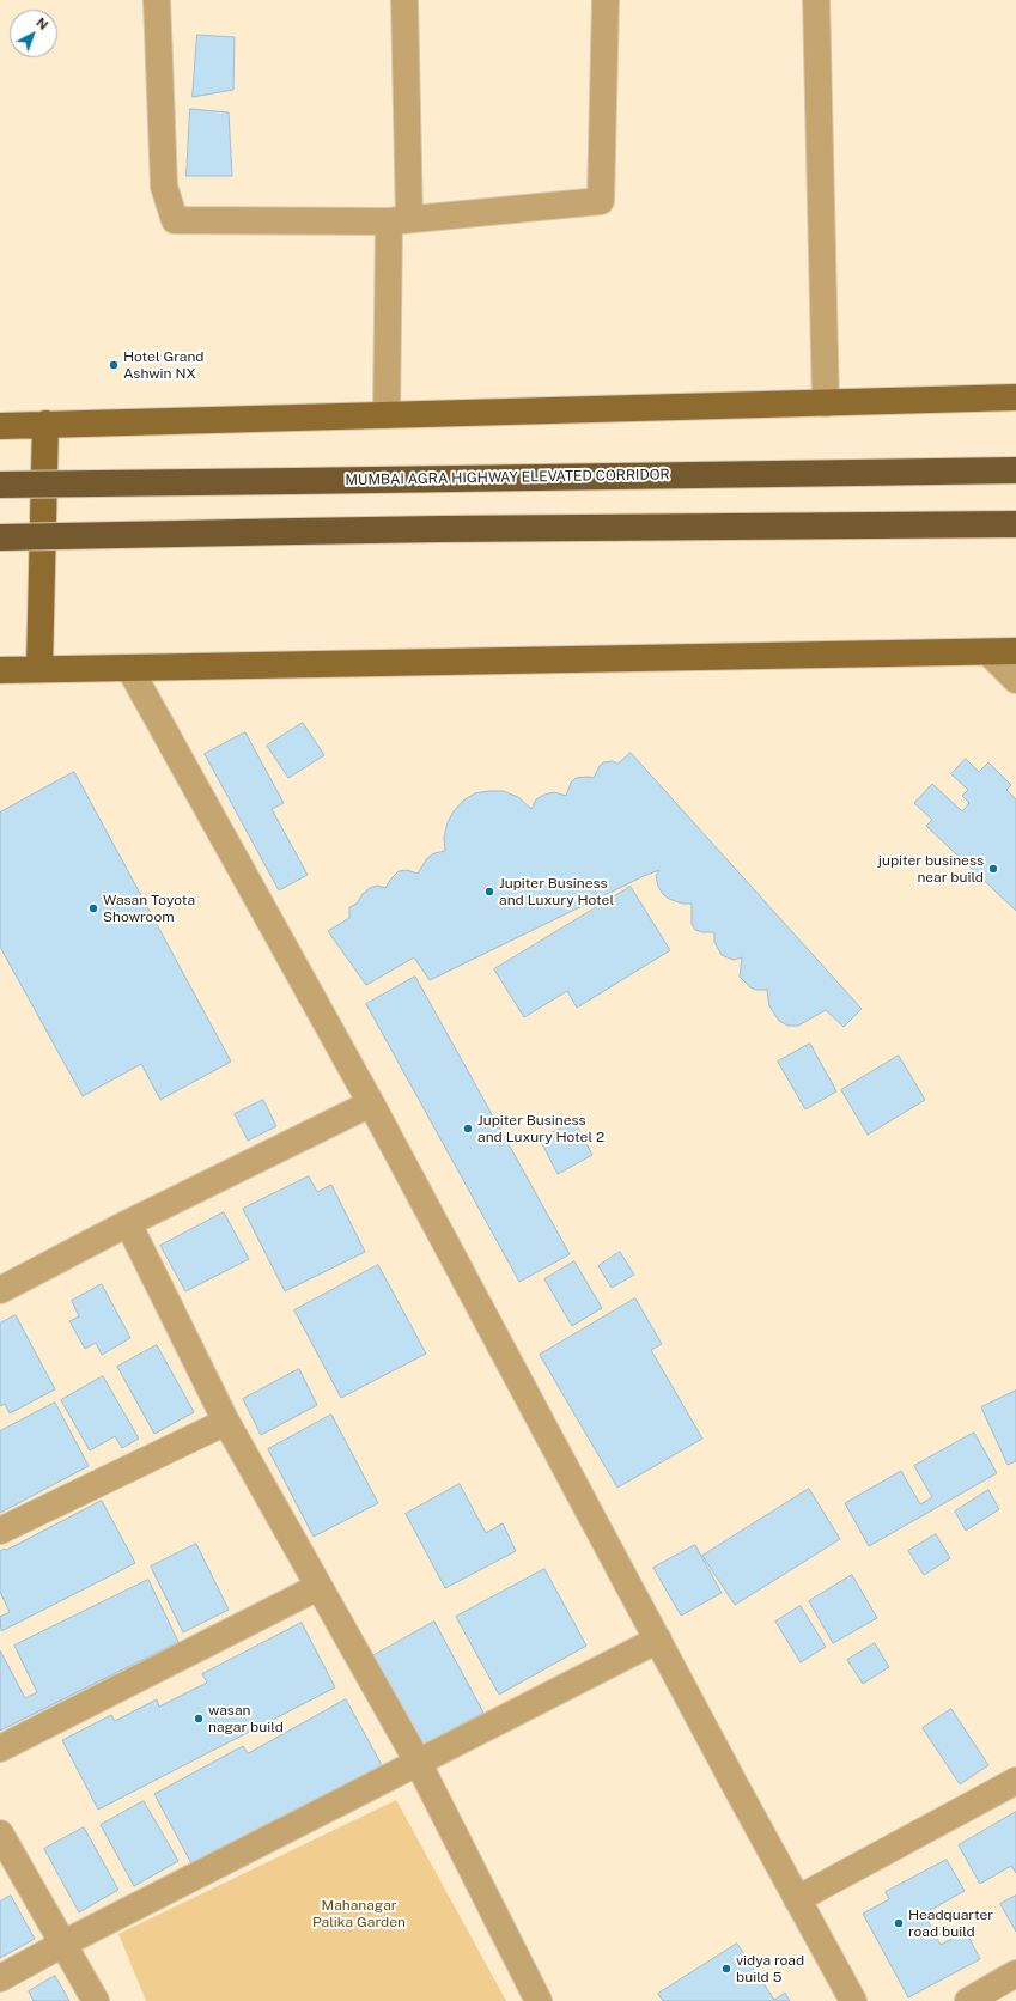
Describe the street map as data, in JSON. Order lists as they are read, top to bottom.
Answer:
{
  "streets": {
    "highway": ["MUMBAI AGRA HIGHWAY ELEVATED CORRIDOR"]
  },
  "parks": ["Mahanagar Palika Garden"],
  "places": [
    "Hotel Grand Ashwin NX",
    "jupiter business near build",
    "Jupiter Business and Luxury Hotel",
    "Wasan Toyota Showroom",
    "Jupiter Business and Luxury Hotel 2",
    "wasan nagar build",
    "Headquarter road build",
    "vidya road build 5"
  ],
  "north": "top right"
}
